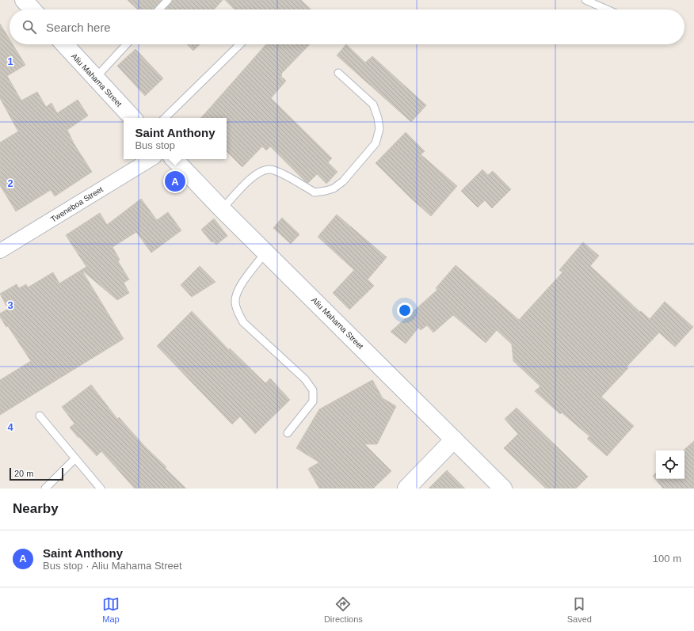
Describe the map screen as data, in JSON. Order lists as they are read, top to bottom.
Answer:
{
  "streets": {
    "street": ["Aliu Mahama Street", "Tweneboa Street"]
  },
  "scale_bar": "20 m",
  "page": {
    "search": "Search here",
    "popup": ["Saint Anthony", "Bus stop"],
    "pins": "A",
    "scale": "20 m",
    "heading": "Nearby",
    "list": [
      {
        "mark": "A",
        "name": "Saint Anthony",
        "note": "Bus stop · Aliu Mahama Street",
        "value": "100 m"
      }
    ],
    "nav": ["Map", "Directions", "Saved"]
  },
  "grid": {
    "rows": [
      "1",
      "2",
      "3",
      "4"
    ]
  }
}
